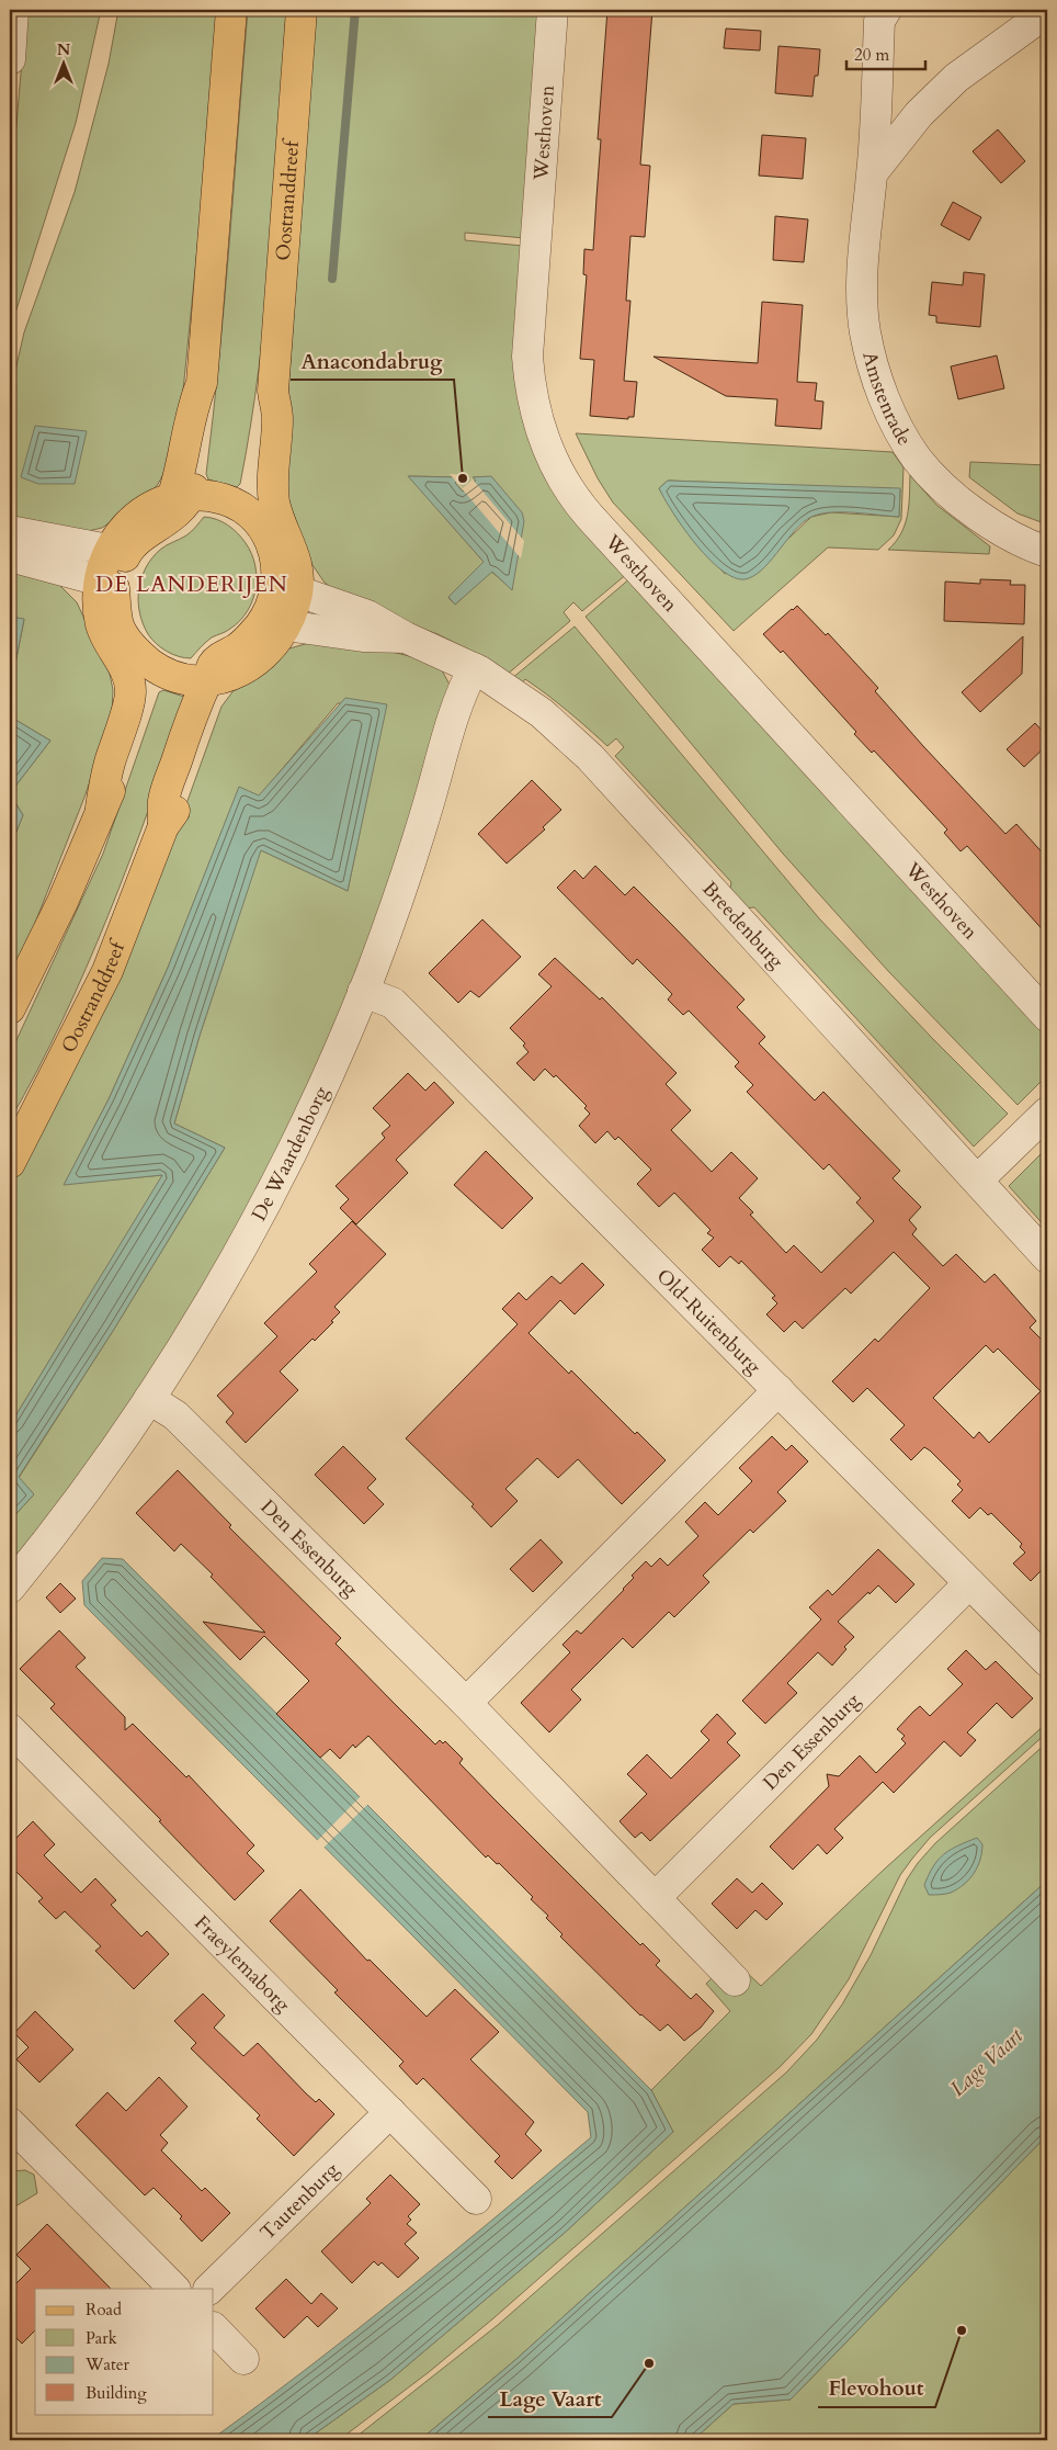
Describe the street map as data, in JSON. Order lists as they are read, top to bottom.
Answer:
{
  "streets": {
    "main road": ["Oostranddreef"],
    "street": [
      "Westhoven",
      "Amstenrade",
      "Breedenburg",
      "De Waardenborg",
      "Old-Ruitenburg",
      "Den Essenburg",
      "Fraeylemaborg",
      "Tautenburg"
    ]
  },
  "crossings": [
    ["Oostranddreef", "Breedenburg"],
    ["Breedenburg", "De Waardenborg"],
    ["De Waardenborg", "Old-Ruitenburg"],
    ["De Waardenborg", "Den Essenburg"],
    ["Old-Ruitenburg", "Den Essenburg"],
    ["Fraeylemaborg", "Tautenburg"]
  ],
  "districts": ["DE LANDERIJEN"],
  "water": ["Lage Vaart"],
  "places": ["Anacondabrug", "Flevohout", "Lage Vaart"],
  "legend": [
    "Road",
    "Park",
    "Water",
    "Building"
  ],
  "scale_bar": "20 m",
  "north": "top"
}
